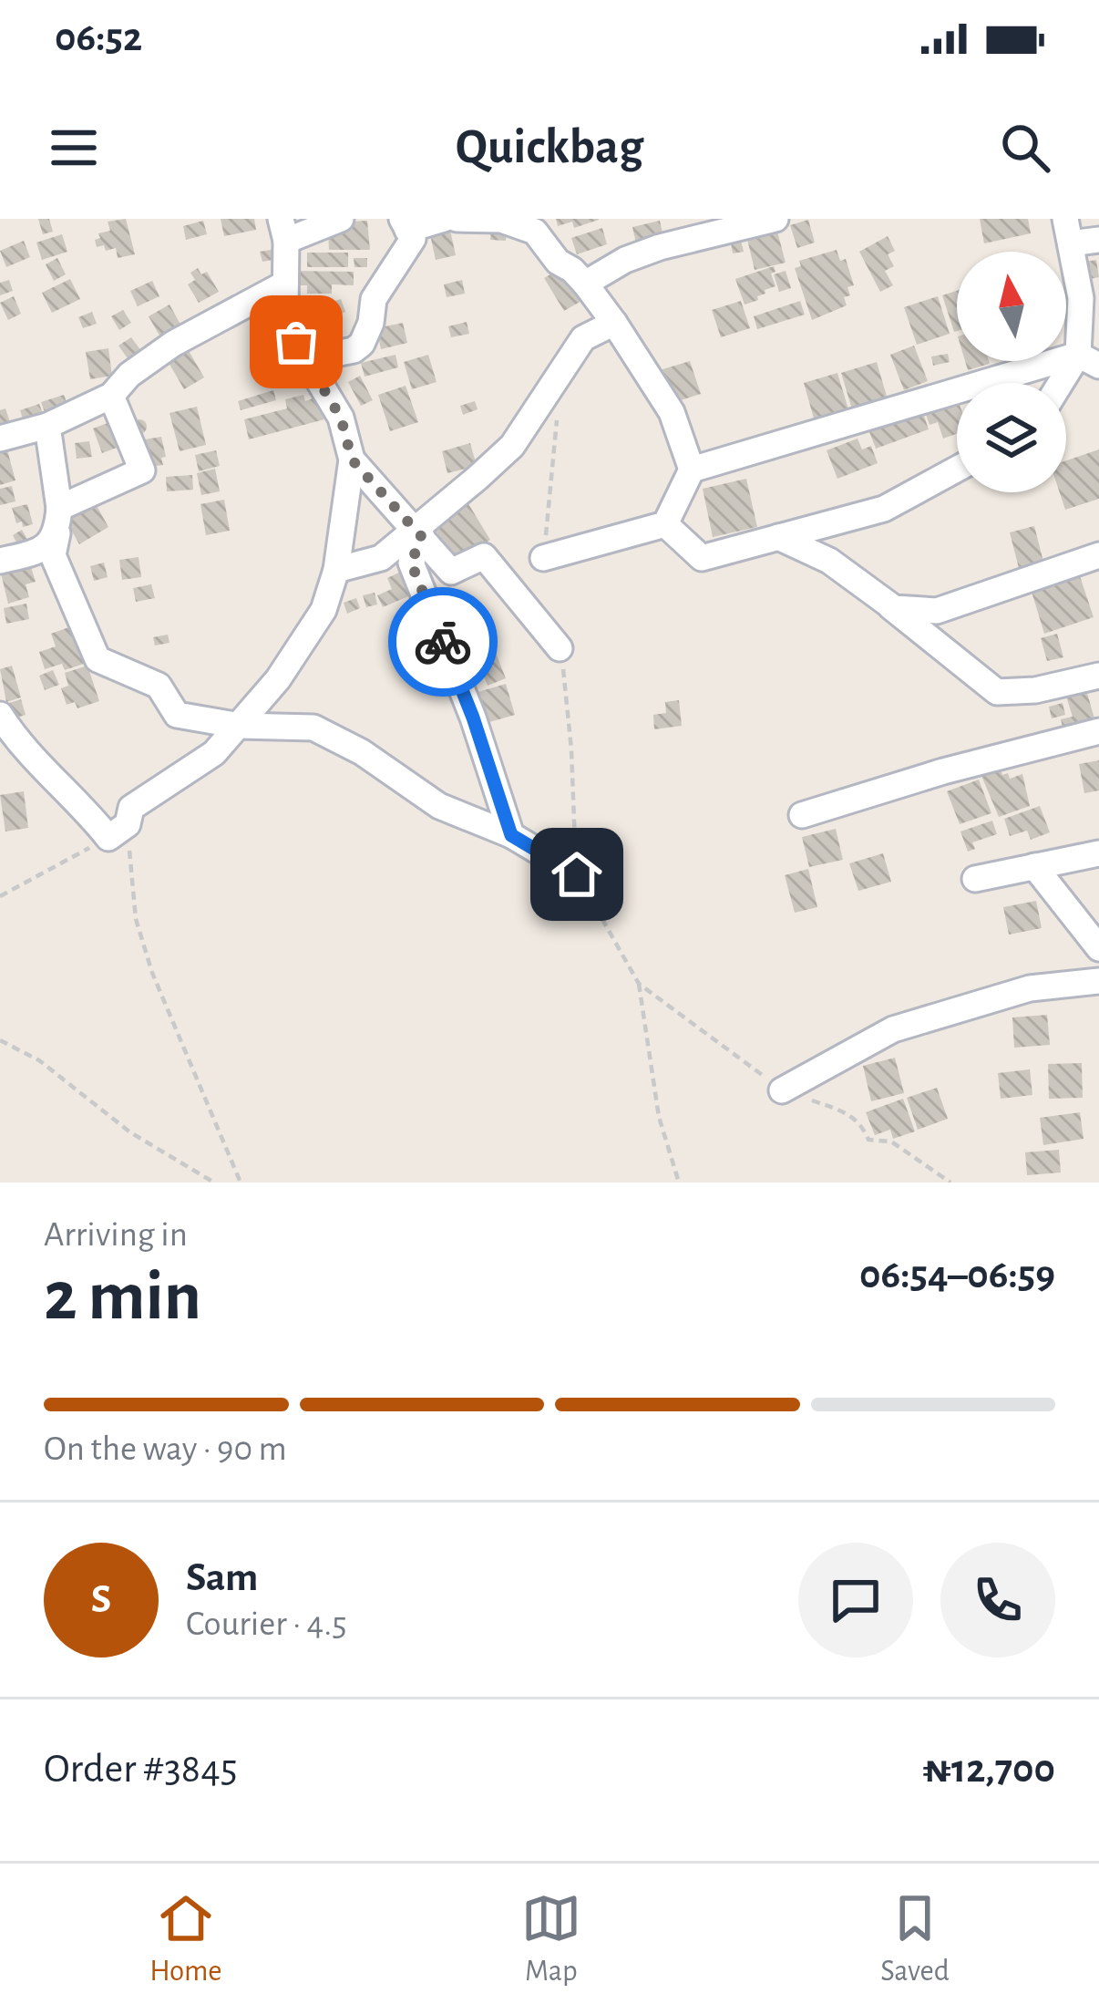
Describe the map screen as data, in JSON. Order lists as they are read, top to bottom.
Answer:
{
  "north": "top",
  "page": {
    "status": "06:52",
    "header": "Quickbag",
    "heading": ["2 min", "Arriving in", "06:54–06:59"],
    "panel": [
      "Sam",
      "Courier · 4.5",
      "Order #3845",
      "₦12,700"
    ],
    "bar": "On the way · 90 m",
    "round": "S",
    "tabs": ["Home", "Map", "Saved"]
  }
}
